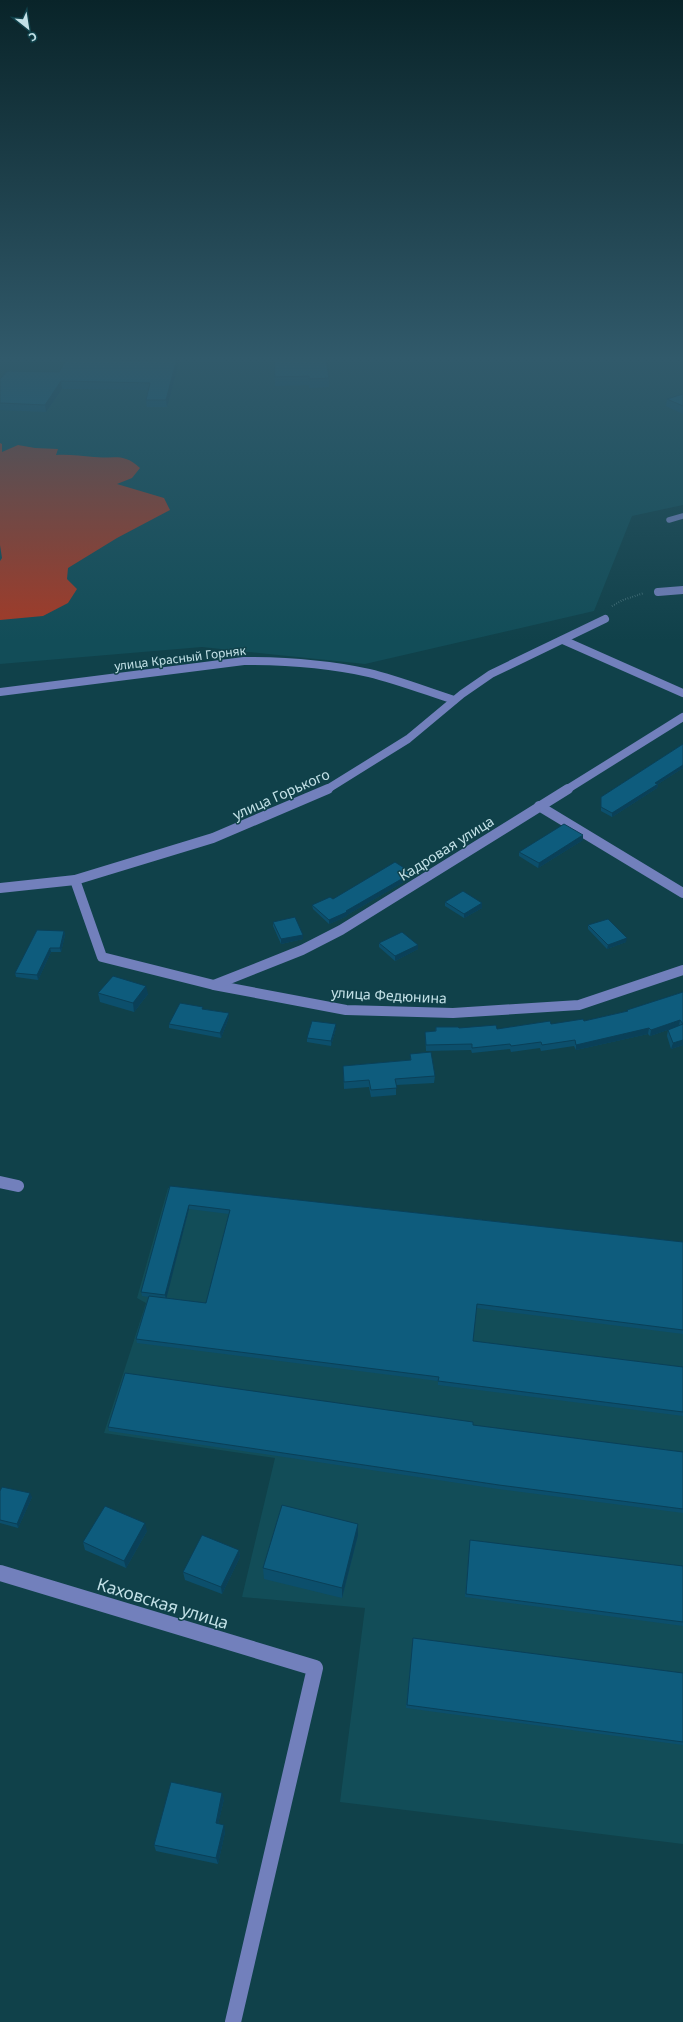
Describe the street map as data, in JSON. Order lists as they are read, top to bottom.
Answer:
{
  "streets": {
    "street": [
      "улица Красный Горняк",
      "улица Горького",
      "Кадровая улица",
      "улица Федюнина",
      "Каховская улица"
    ]
  },
  "crossings": [
    ["улица Красный Горняк", "улица Горького"],
    ["улица Горького", "улица Федюнина"],
    ["Кадровая улица", "улица Федюнина"]
  ],
  "north": "bottom right"
}
